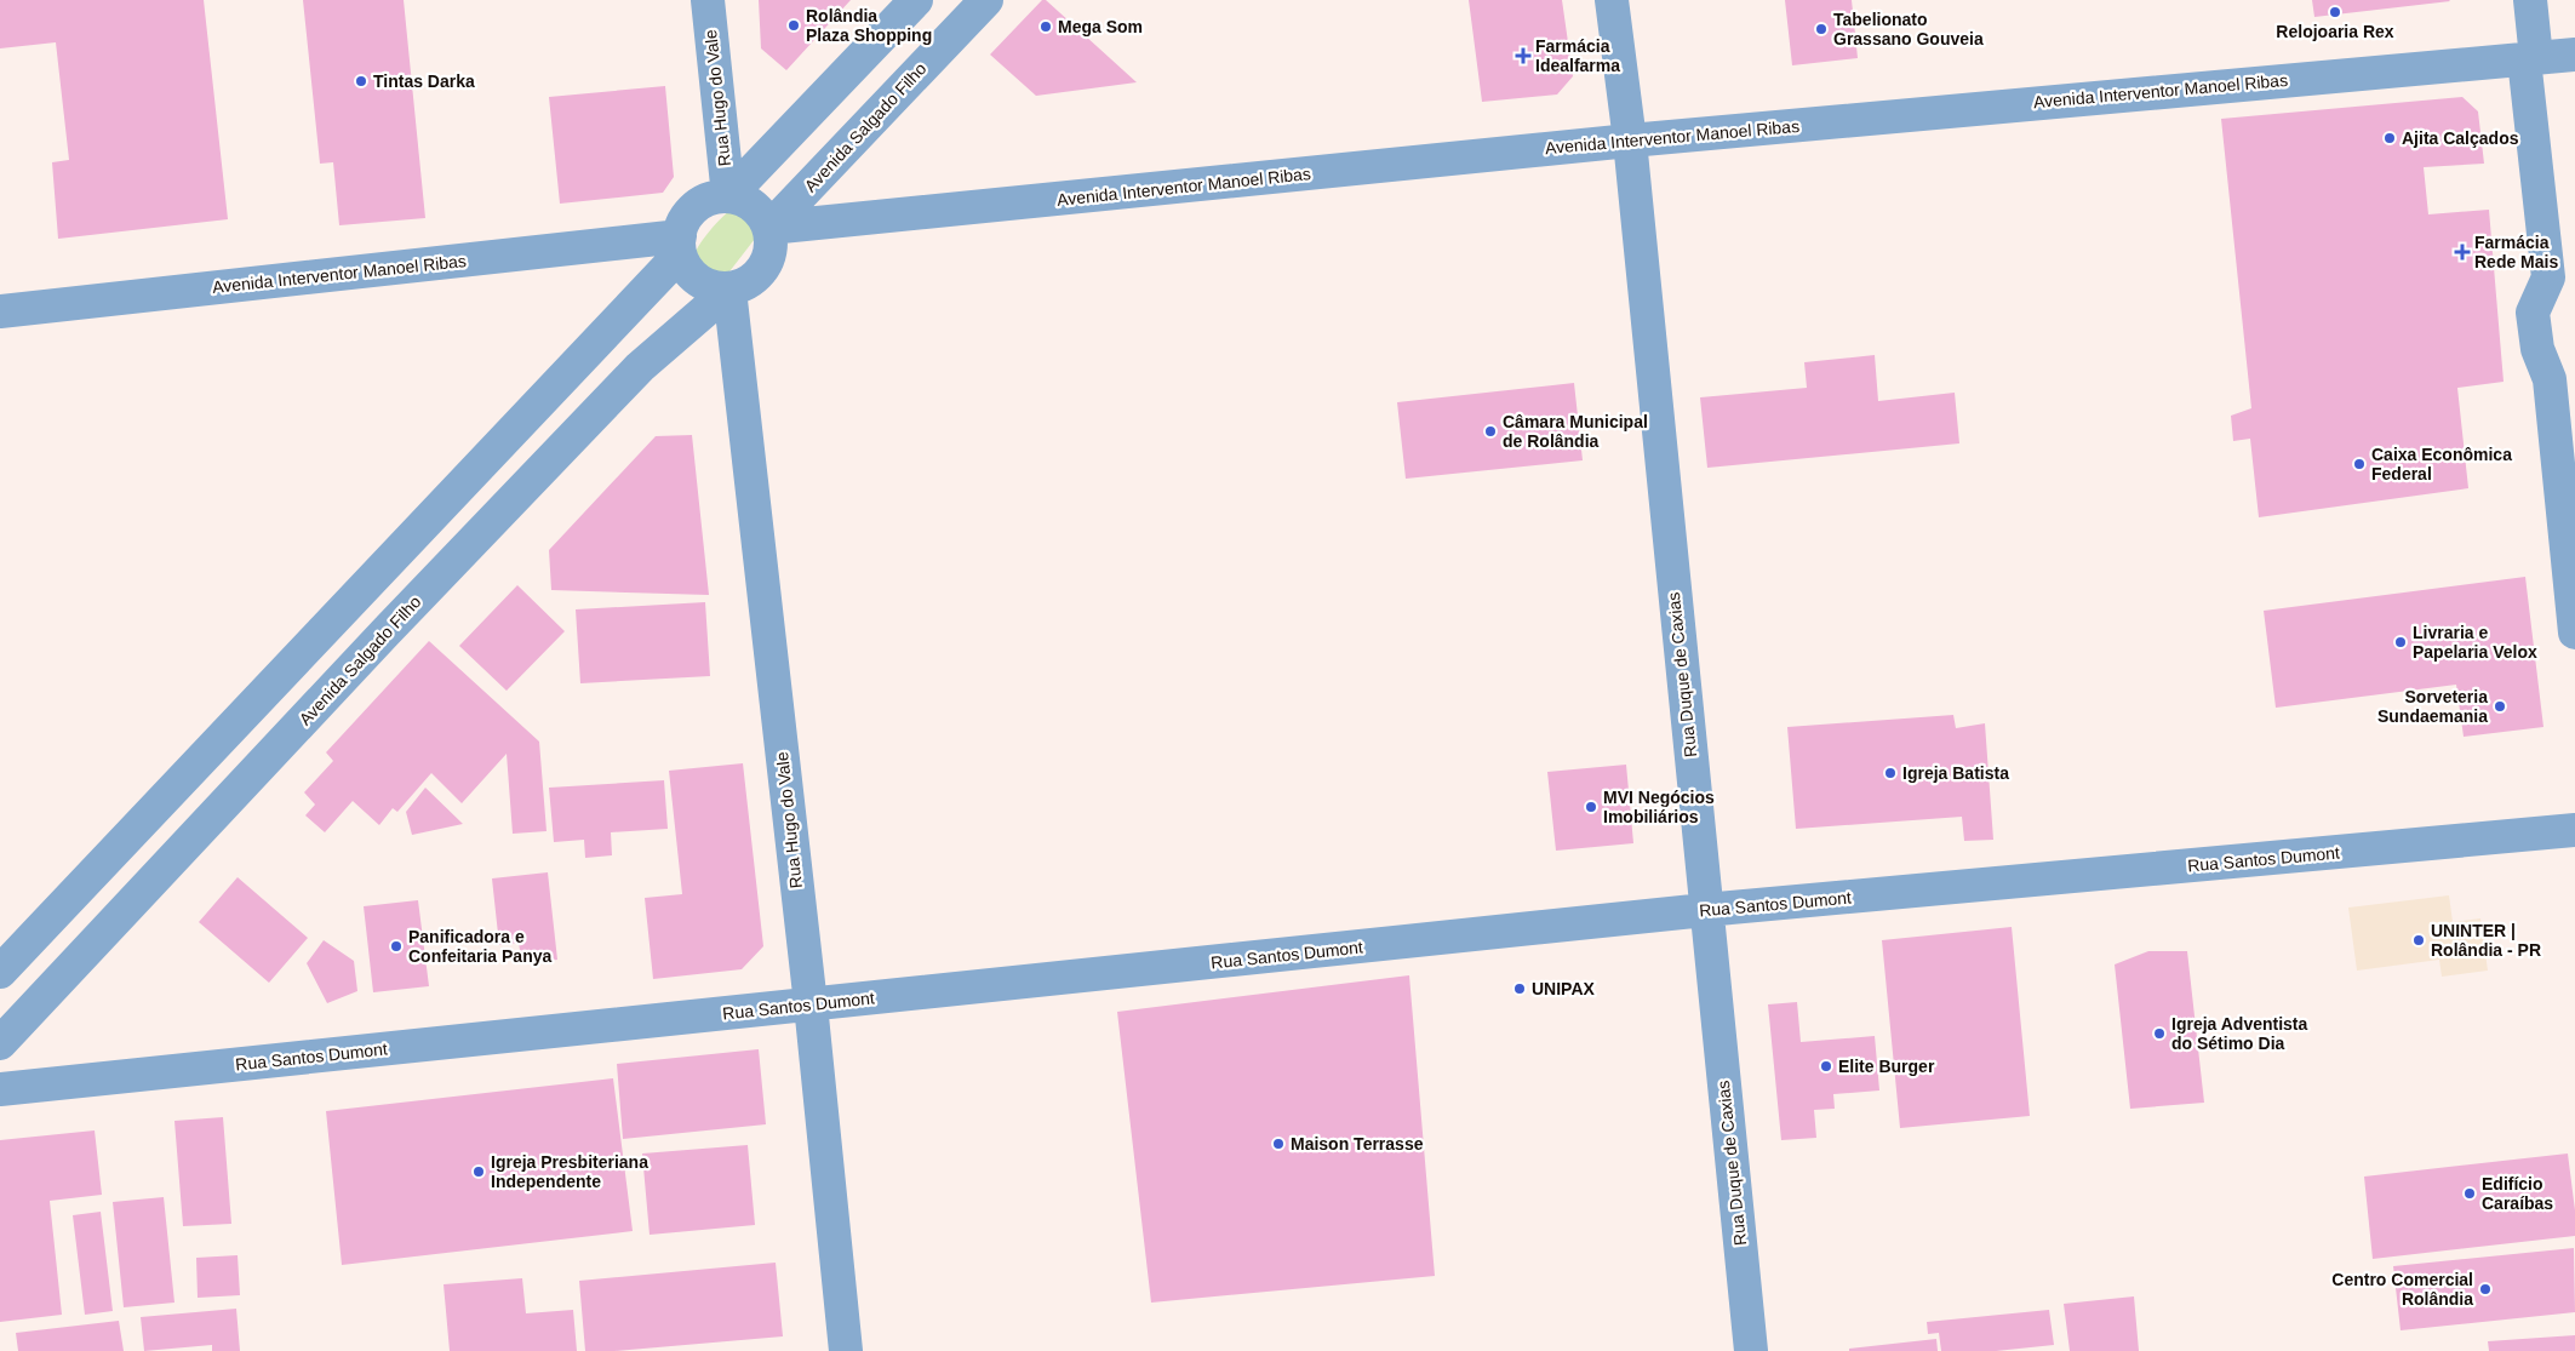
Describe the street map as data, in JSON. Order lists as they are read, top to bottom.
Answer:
{
  "streets": {
    "street": [
      "Avenida Interventor Manoel Ribas",
      "Rua Hugo do Vale",
      "Avenida Salgado Filho",
      "Rua Duque de Caxias",
      "Rua Santos Dumont"
    ]
  },
  "crossings": [
    ["Avenida Interventor Manoel Ribas", "Rua Hugo do Vale"],
    ["Avenida Interventor Manoel Ribas", "Avenida Salgado Filho"],
    ["Avenida Interventor Manoel Ribas", "Rua Duque de Caxias"],
    ["Rua Hugo do Vale", "Avenida Salgado Filho"],
    ["Rua Hugo do Vale", "Rua Santos Dumont"],
    ["Rua Duque de Caxias", "Rua Santos Dumont"]
  ],
  "places": {
    "other": [
      "Relojoaria Rex",
      "Rolândia Plaza Shopping",
      "Mega Som",
      "Tabelionato Grassano Gouveia",
      "Tintas Darka",
      "Ajita Calçados",
      "Câmara Municipal de Rolândia",
      "Caixa Econômica Federal",
      "Livraria e Papelaria Velox",
      "Sorveteria Sundaemania",
      "Igreja Batista",
      "MVI Negócios Imobiliários",
      "UNINTER | Rolândia - PR",
      "Panificadora e Confeitaria Panya",
      "UNIPAX",
      "Igreja Adventista do Sétimo Dia",
      "Elite Burger",
      "Maison Terrasse",
      "Igreja Presbiteriana Independente",
      "Edifício Caraíbas",
      "Centro Comercial Rolândia"
    ],
    "health": ["Farmácia Idealfarma", "Farmácia Rede Mais"]
  }
}
